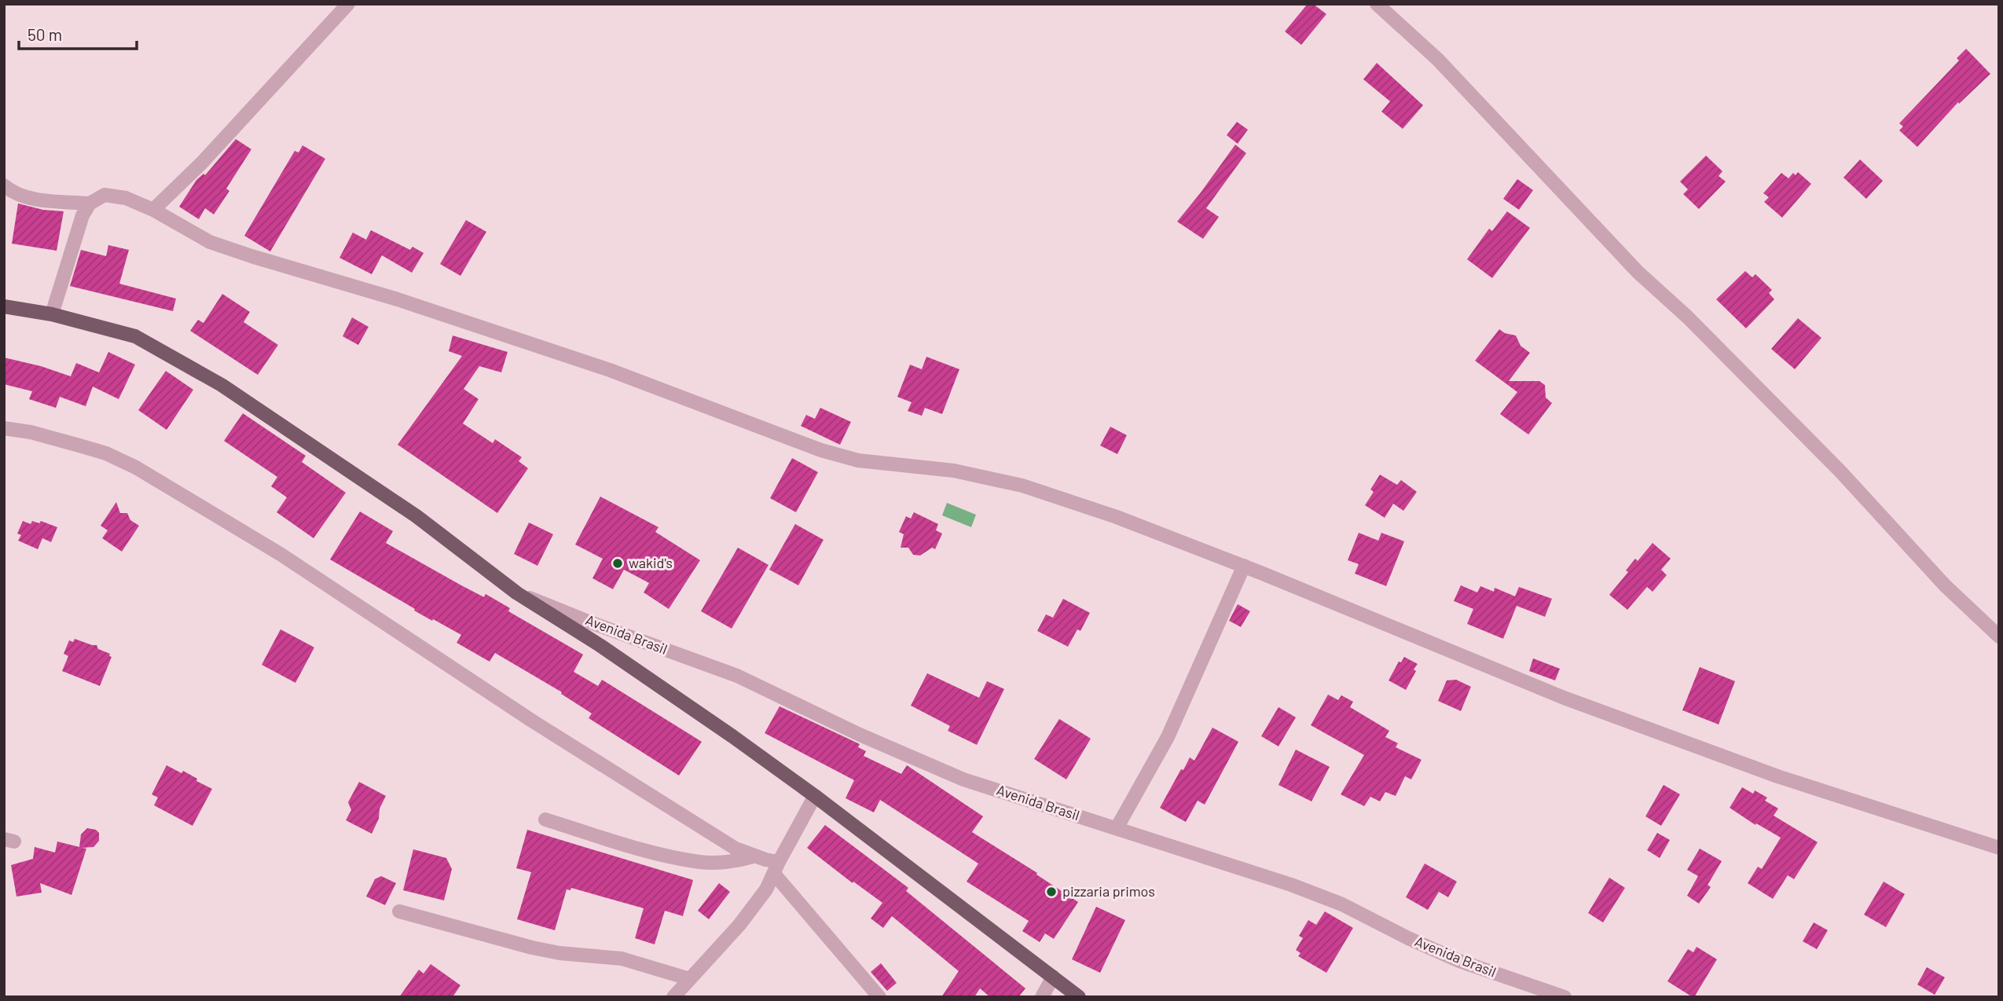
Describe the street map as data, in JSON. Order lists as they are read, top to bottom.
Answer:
{
  "streets": {
    "street": ["Avenida Brasil"]
  },
  "places": ["wakid's", "pizzaria primos"],
  "scale_bar": "50 m"
}
